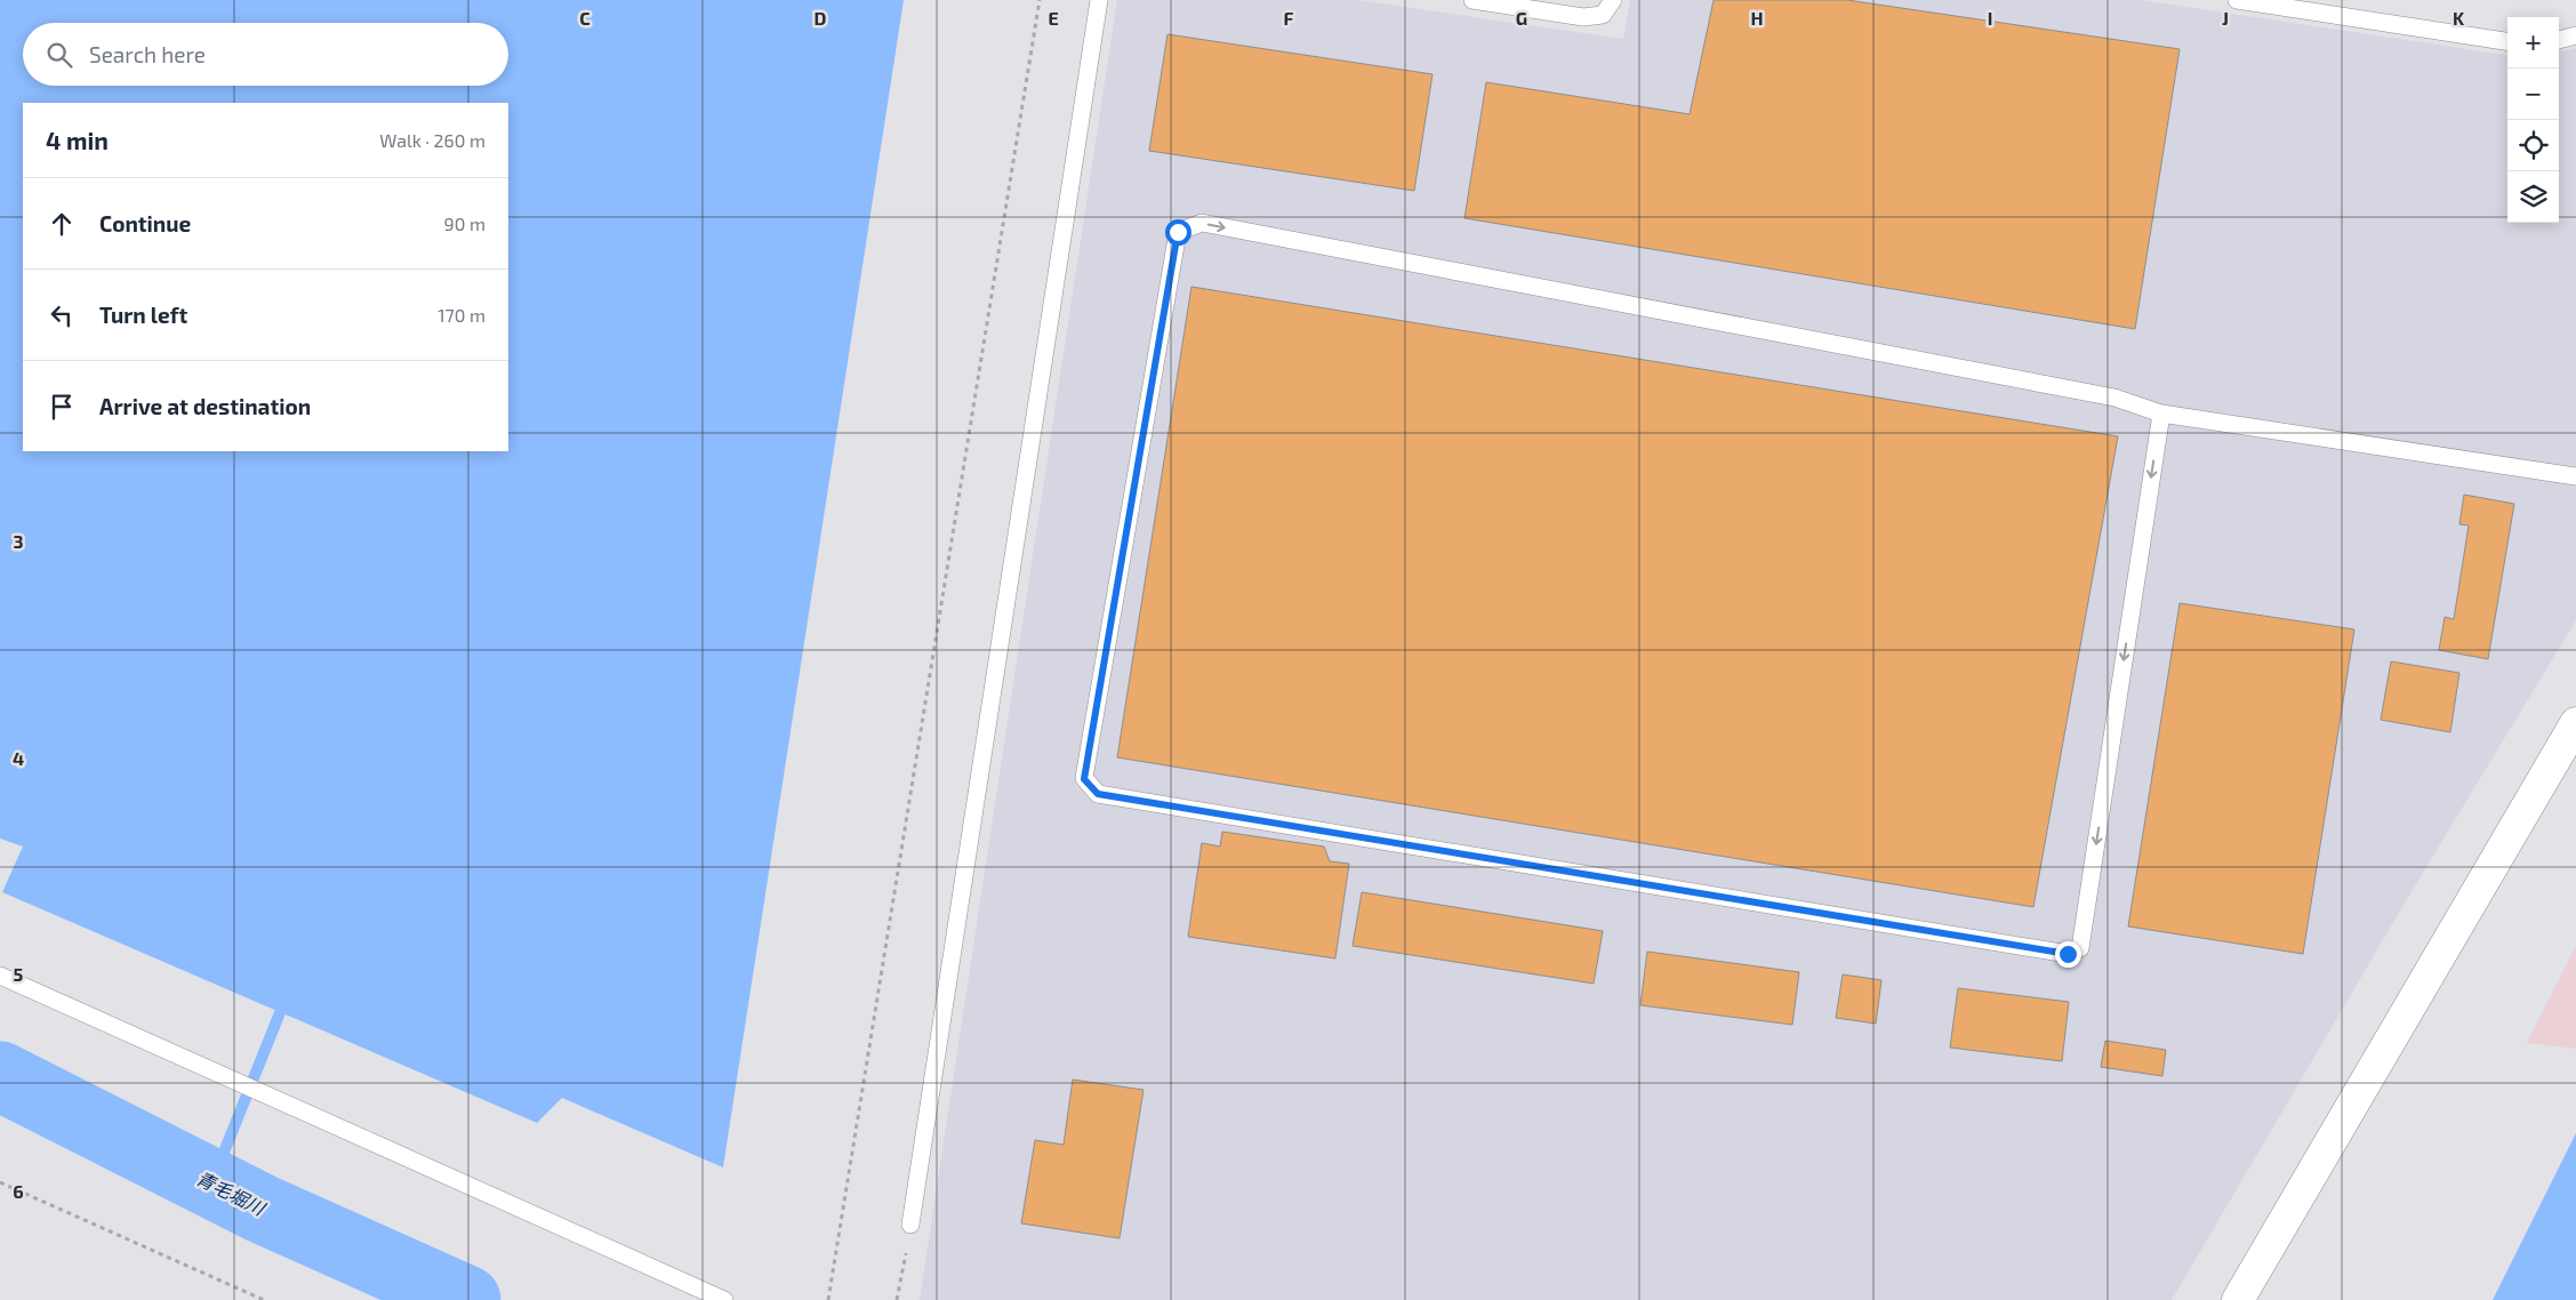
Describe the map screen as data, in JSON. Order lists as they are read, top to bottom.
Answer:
{
  "water": ["青毛堀川"],
  "page": {
    "map_buttons": ["+", "−"],
    "search": "Search here",
    "heading": ["4 min", "Walk · 260 m"],
    "list": [
      ["Continue", "90 m"],
      ["Turn left", "170 m"],
      "Arrive at destination"
    ]
  },
  "grid": {
    "columns": [
      "C",
      "D",
      "E",
      "F",
      "G",
      "H",
      "I",
      "J",
      "K"
    ],
    "rows": [
      "3",
      "4",
      "5",
      "6"
    ]
  }
}
